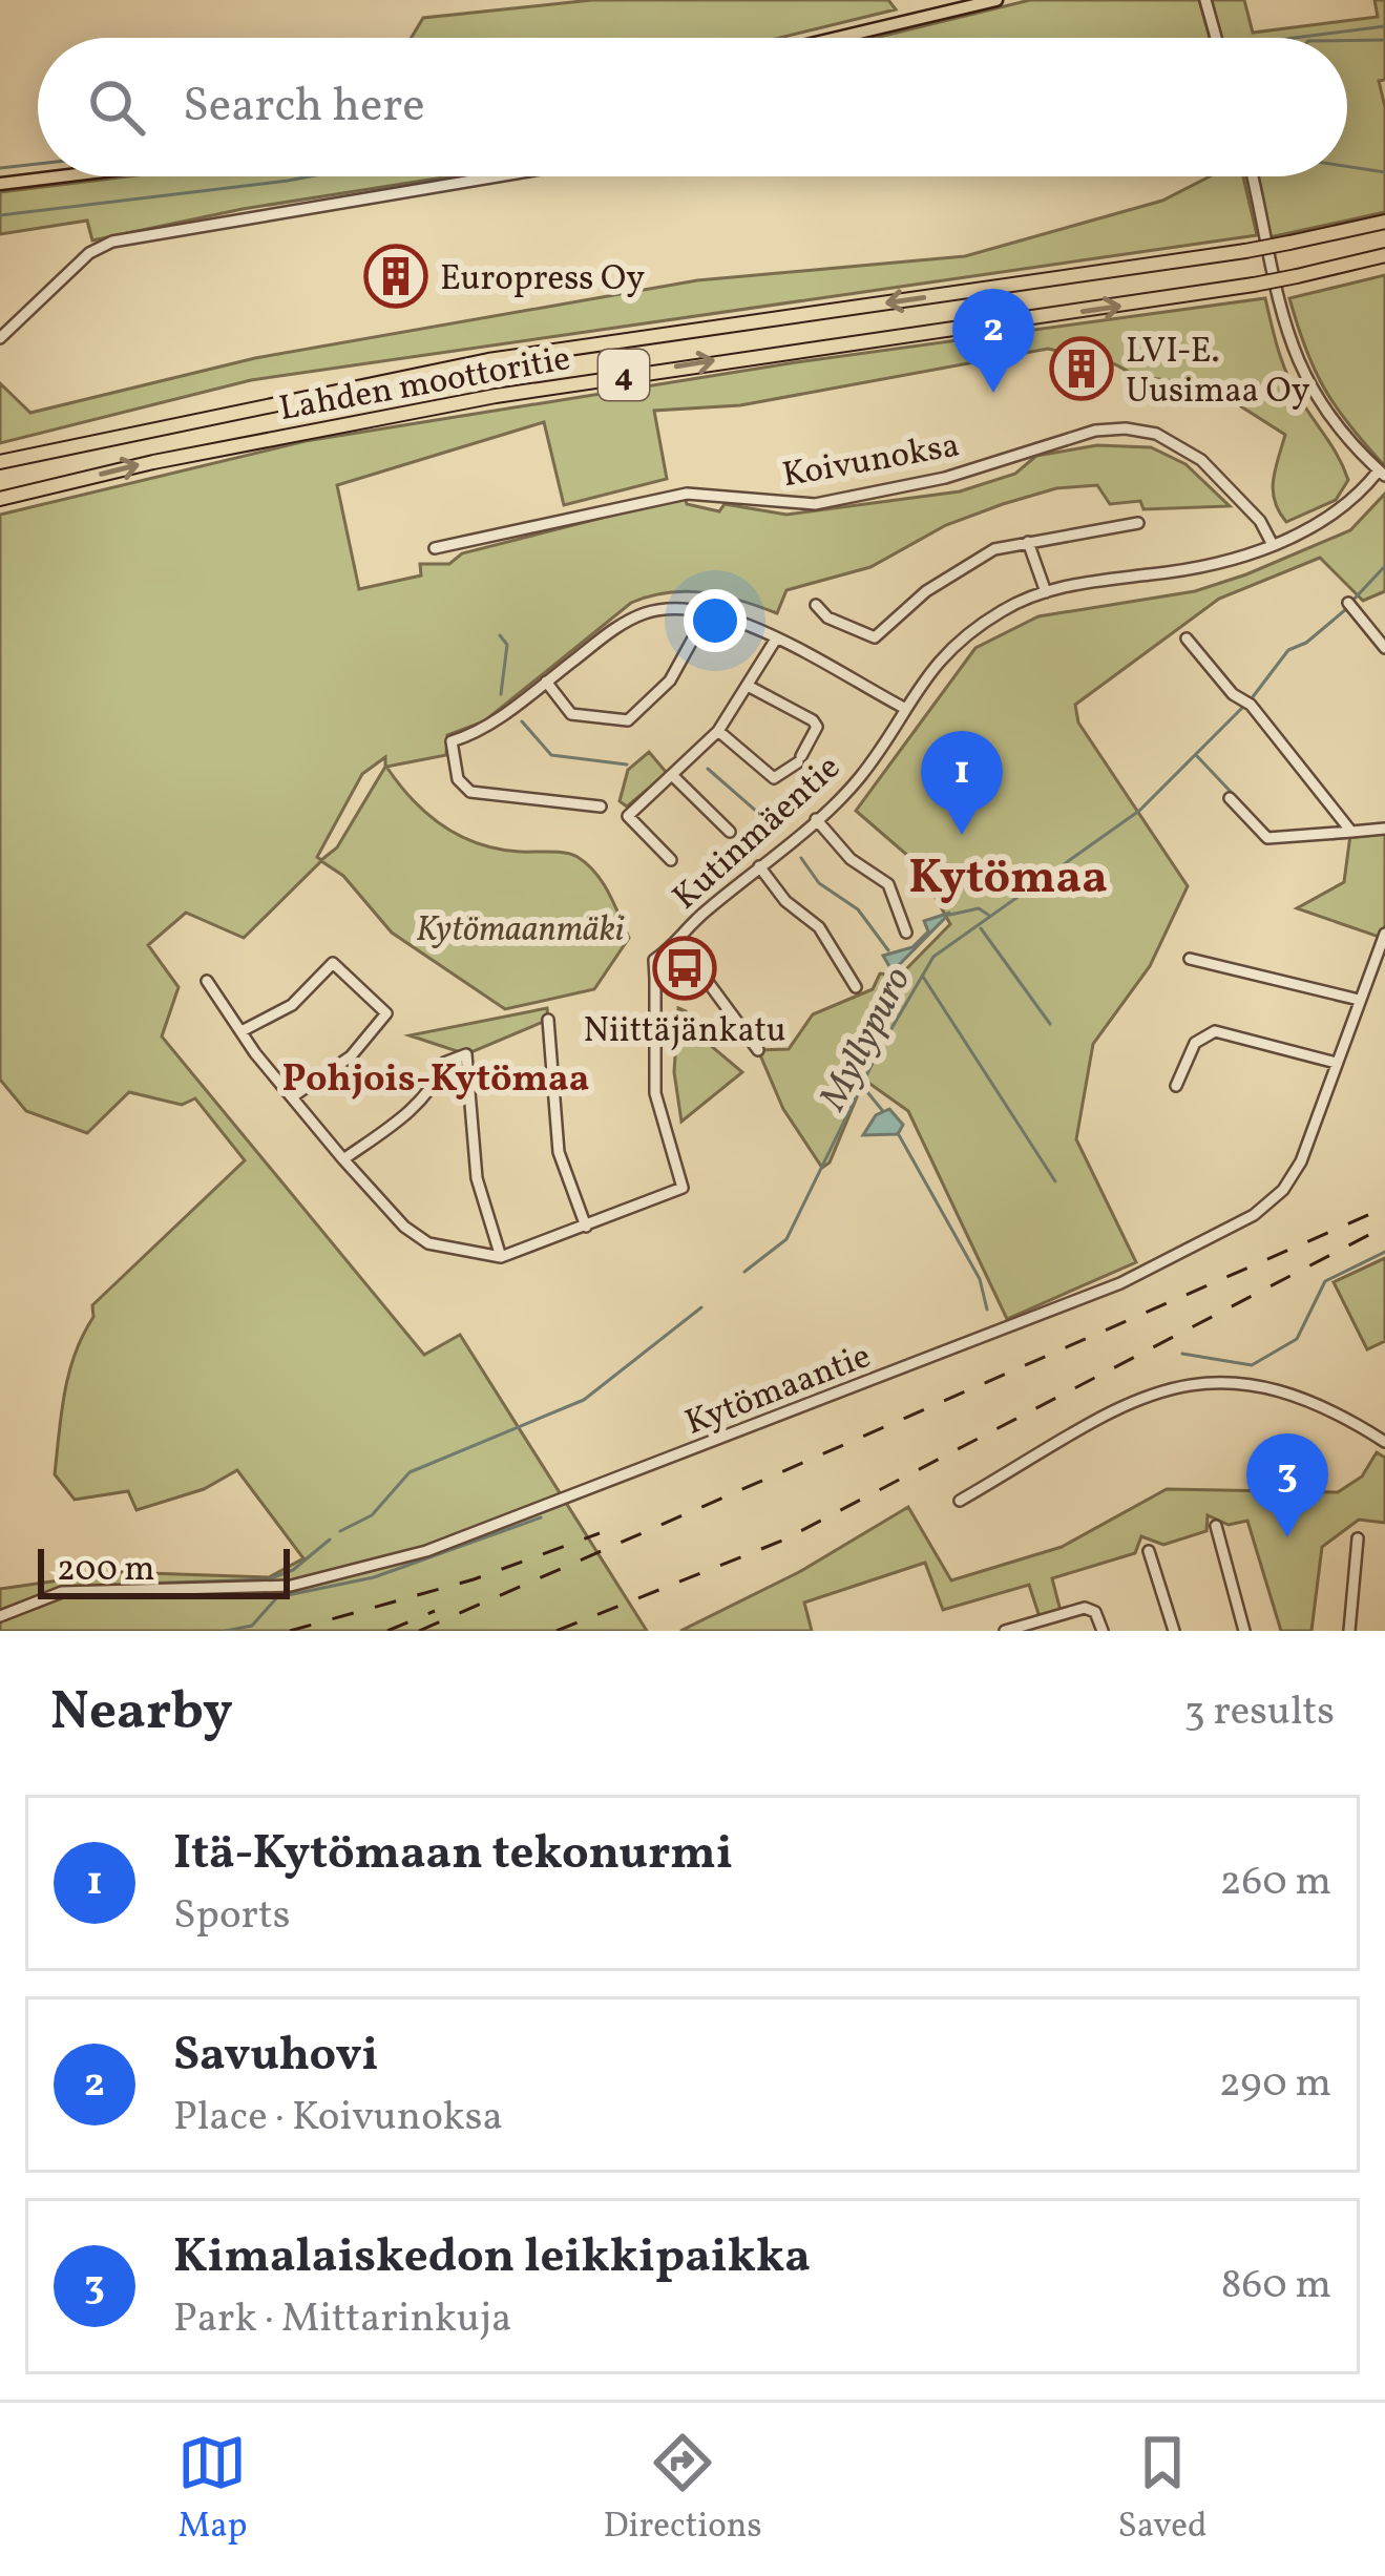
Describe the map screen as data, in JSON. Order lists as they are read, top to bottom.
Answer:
{
  "streets": {
    "highway": ["4", "Lahden moottoritie"],
    "street": ["Koivunoksa", "Kutinmäentie", "Kytömaantie"]
  },
  "crossings": [
    ["Koivunoksa", "Kutinmäentie"]
  ],
  "districts": ["Kytömaa", "Pohjois-Kytömaa"],
  "water": ["Myllypuro"],
  "parks": ["Kytömaanmäki"],
  "places": {
    "building": ["Europress Oy", "LVI-E. Uusimaa Oy"],
    "bus stop": ["Niittäjänkatu"]
  },
  "scale_bar": "200 m",
  "page": {
    "search": "Search here",
    "pins": ["2", "1", "3"],
    "scale": "200 m",
    "heading": ["Nearby", "3 results"],
    "list": [
      {
        "mark": "1",
        "name": "Itä-Kytömaan tekonurmi",
        "note": "Sports",
        "value": "260 m"
      },
      {
        "mark": "2",
        "name": "Savuhovi",
        "note": "Place · Koivunoksa",
        "value": "290 m"
      },
      {
        "mark": "3",
        "name": "Kimalaiskedon leikkipaikka",
        "note": "Park · Mittarinkuja",
        "value": "860 m"
      }
    ],
    "nav": ["Map", "Directions", "Saved"]
  }
}
